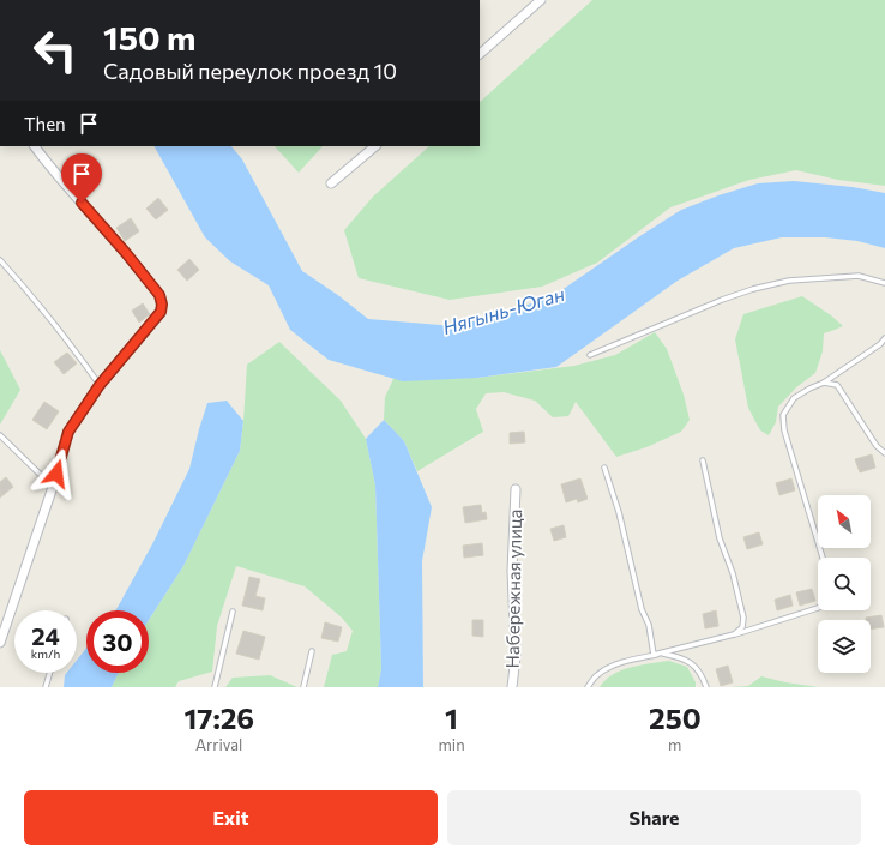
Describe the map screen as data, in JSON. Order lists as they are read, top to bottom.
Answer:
{
  "streets": {
    "street": ["Набережная улица"]
  },
  "water": ["Нягынь-Юган"],
  "north": "top left",
  "page": {
    "turn": ["150 m", "Садовый переулок проезд 10"],
    "then": "Then",
    "speed": "24 km/h",
    "limit": "30",
    "eta": [
      "17:26",
      "Arrival",
      "1",
      "min",
      "250",
      "m"
    ],
    "buttons": ["Exit", "Share"]
  }
}
